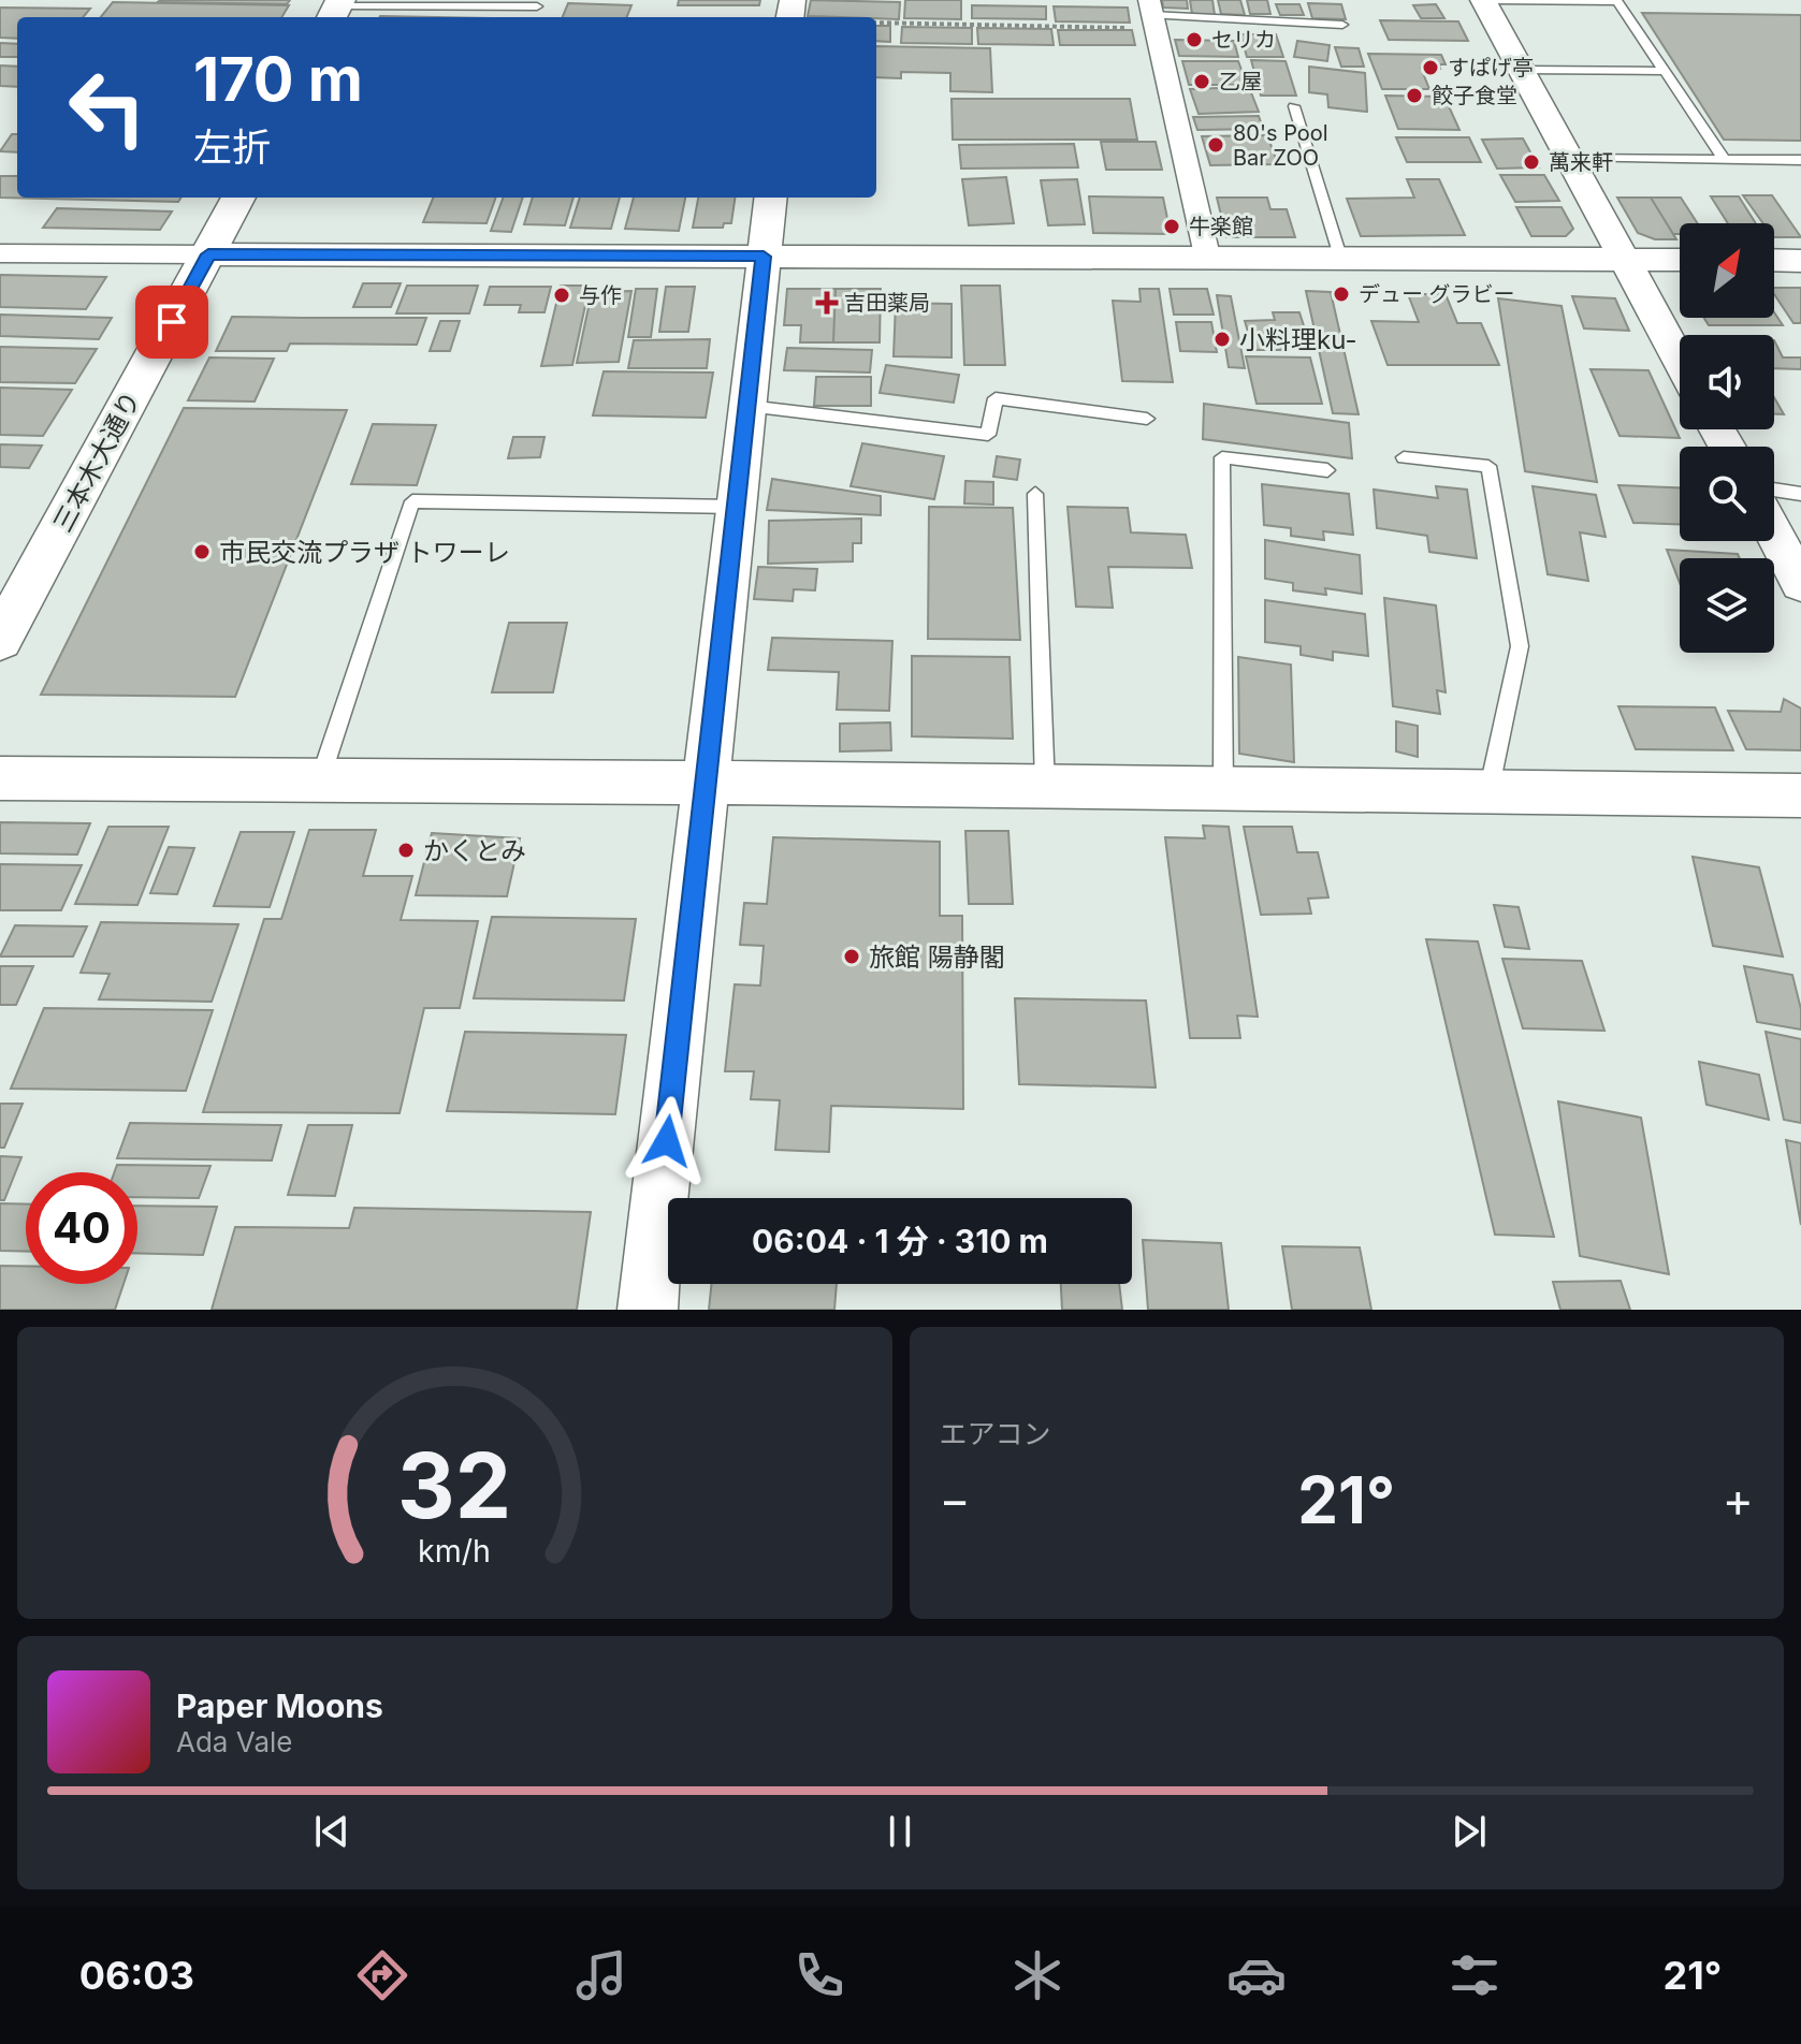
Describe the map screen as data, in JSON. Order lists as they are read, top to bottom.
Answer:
{
  "streets": {
    "highway": ["三本木大通り"]
  },
  "places": {
    "other": [
      "セリカ",
      "すぱげ亭",
      "乙屋",
      "餃子食堂",
      "80's Pool Bar ZOO",
      "萬来軒",
      "牛楽館",
      "デュー グラビー",
      "与作",
      "小料理ku-",
      "市民交流プラザ トワーレ",
      "かくとみ",
      "旅館 陽静閣"
    ],
    "health": ["吉田薬局"]
  },
  "north": "top right",
  "page": {
    "turn": ["170 m", "左折"],
    "limit": "40",
    "trip": "06:04 · 1 分 · 310 m",
    "tile": "エアコン",
    "heat": ["−", "21°", "+"],
    "song": ["Paper Moons", "Ada Vale"],
    "tabs": ["06:03", "21°"],
    "gauge": ["32", "km/h"]
  }
}
